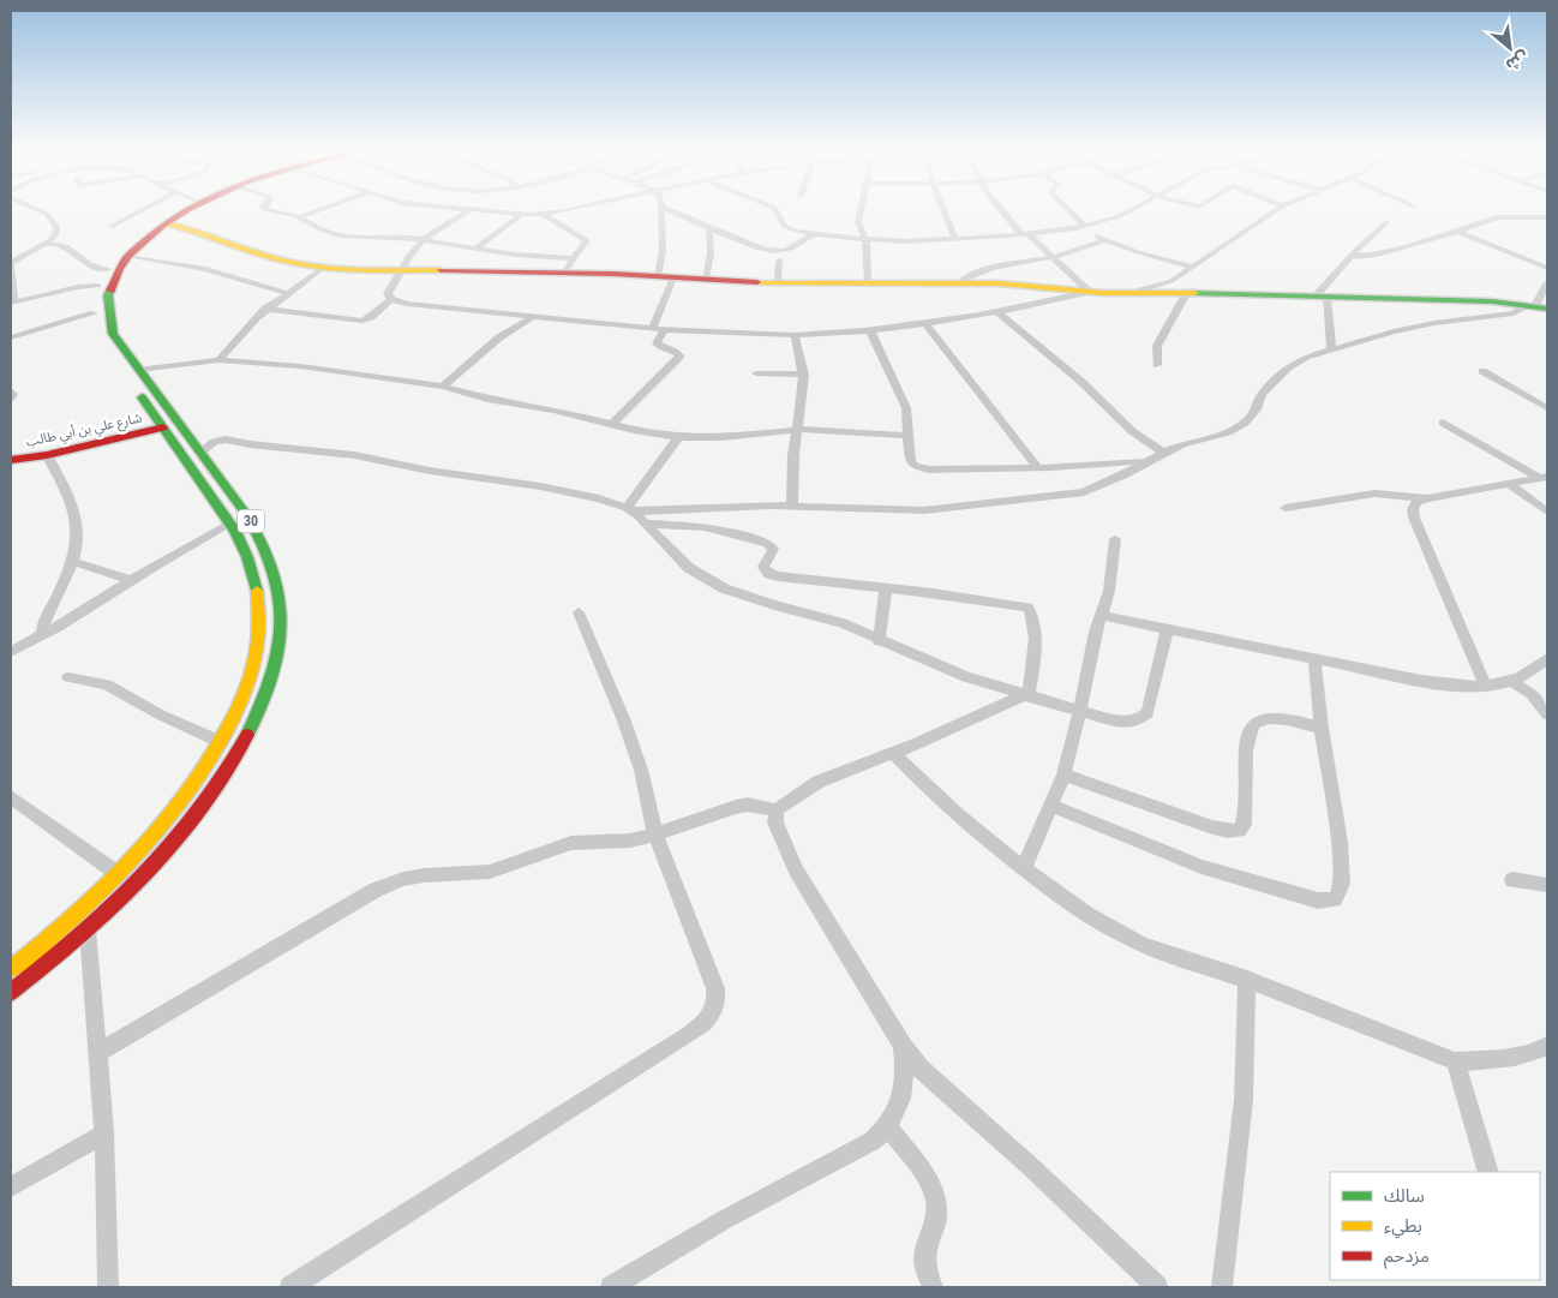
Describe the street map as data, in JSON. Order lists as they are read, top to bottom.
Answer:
{
  "streets": {
    "main road": ["شارع علي بن أبي طالب", "30"]
  },
  "crossings": [
    ["شارع علي بن أبي طالب", "30"]
  ],
  "legend": ["سالك", "بطيء", "مزدحم"],
  "north": "bottom right"
}
